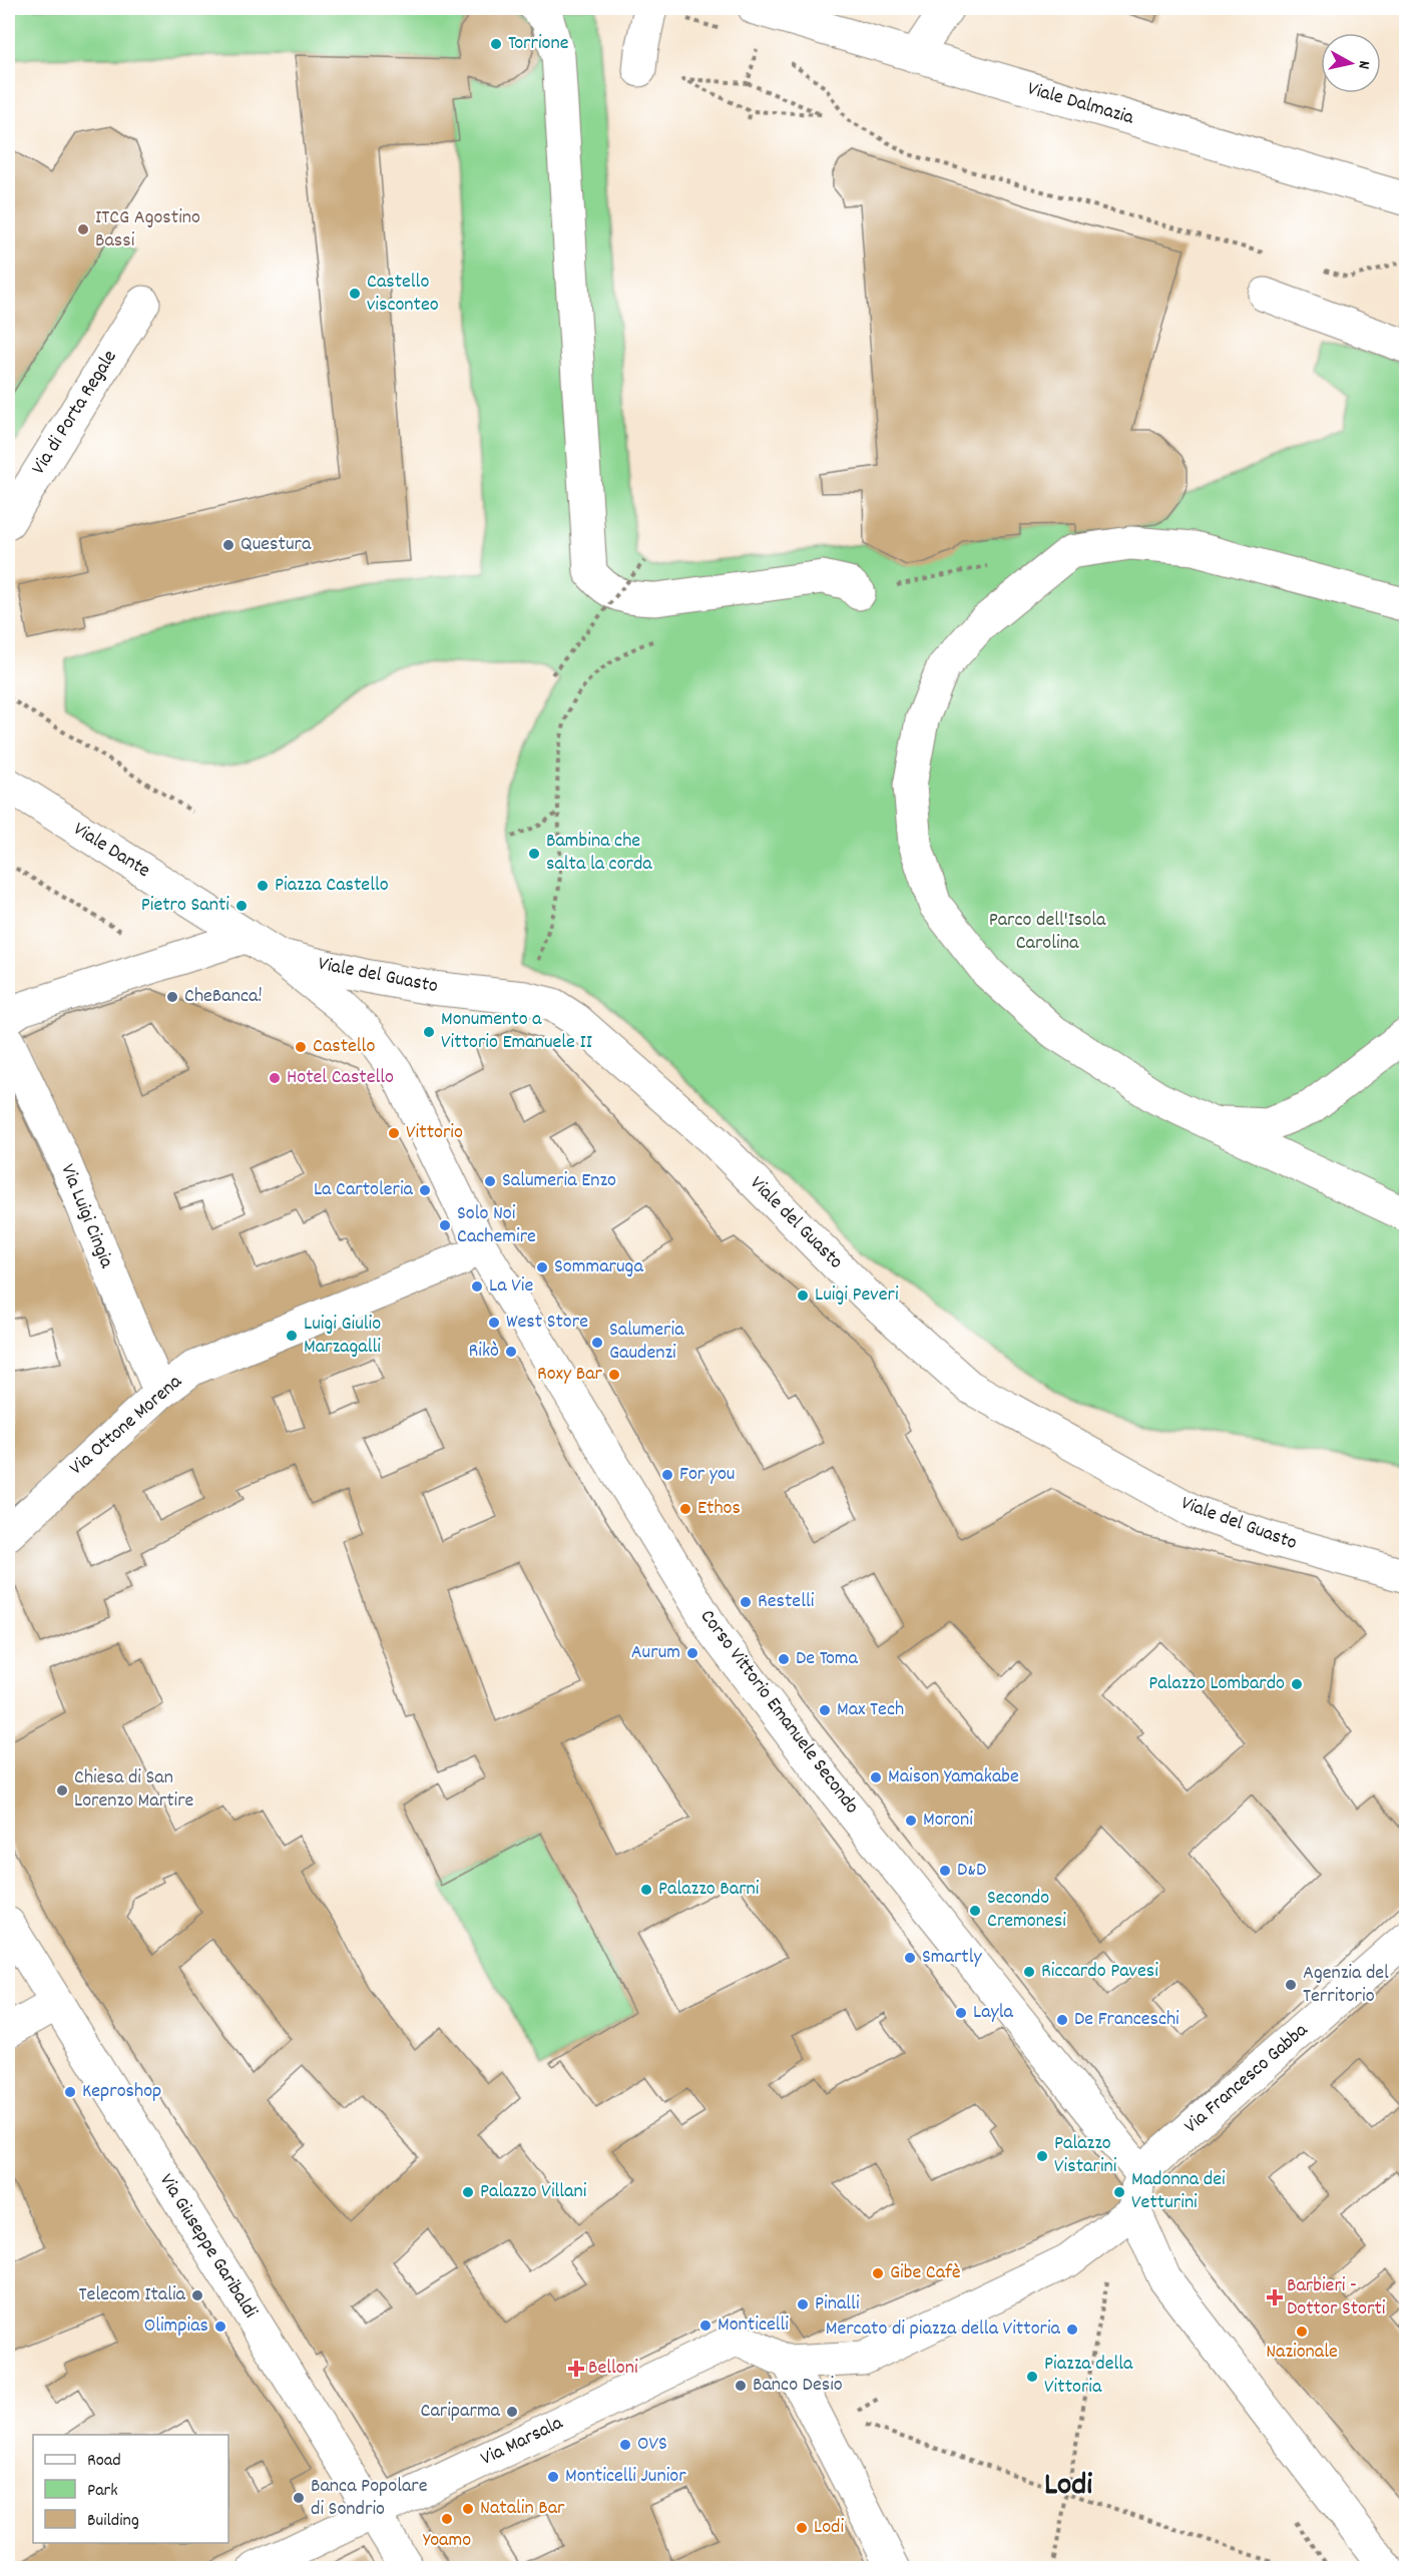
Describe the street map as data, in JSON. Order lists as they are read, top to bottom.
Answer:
{
  "streets": {
    "street": [
      "Viale Dalmazia",
      "Via di Porta Regale",
      "Viale Dante",
      "Viale del Guasto",
      "Via Luigi Cingia",
      "Via Ottone Morena",
      "Corso Vittorio Emanuele Secondo",
      "Via Francesco Gabba",
      "Via Giuseppe Garibaldi",
      "Via Marsala"
    ]
  },
  "crossings": [
    ["Viale Dante", "Viale del Guasto"],
    ["Viale Dante", "Corso Vittorio Emanuele Secondo"],
    ["Viale del Guasto", "Corso Vittorio Emanuele Secondo"],
    ["Via Luigi Cingia", "Via Ottone Morena"],
    ["Corso Vittorio Emanuele Secondo", "Via Francesco Gabba"],
    ["Via Giuseppe Garibaldi", "Via Marsala"]
  ],
  "districts": ["Lodi"],
  "parks": ["Parco dell'Isola Carolina"],
  "places": {
    "other": [
      "Torrione",
      "ITCG Agostino Bassi",
      "Castello visconteo",
      "Questura",
      "Bambina che salta la corda",
      "Piazza Castello",
      "Pietro Santi",
      "CheBanca!",
      "Monumento a Vittorio Emanuele II",
      "Castello",
      "Hotel Castello",
      "Vittorio",
      "Salumeria Enzo",
      "La Cartoleria",
      "Solo Noi Cachemire",
      "Sommaruga",
      "La Vie",
      "Luigi Peveri",
      "West Store",
      "Luigi Giulio Marzagalli",
      "Salumeria Gaudenzi",
      "Rikò",
      "Roxy Bar",
      "For you",
      "Ethos",
      "Restelli",
      "Aurum",
      "De Toma",
      "Palazzo Lombardo",
      "Max Tech",
      "Maison Yamakabe",
      "Chiesa di San Lorenzo Martire",
      "Moroni",
      "D&D",
      "Palazzo Barni",
      "Secondo Cremonesi",
      "Smartly",
      "Riccardo Pavesi",
      "Agenzia del Territorio",
      "Layla",
      "De Franceschi",
      "Keproshop",
      "Palazzo Vistarini",
      "Palazzo Villani",
      "Madonna dei Vetturini",
      "Gibe Cafè",
      "Telecom Italia",
      "Pinalli",
      "Monticelli",
      "Olimpias",
      "Mercato di piazza della Vittoria",
      "Nazionale",
      "Piazza della Vittoria",
      "Banco Desio",
      "Cariparma",
      "OVS",
      "Monticelli Junior",
      "Banca Popolare di Sondrio",
      "Natalin Bar",
      "Yoamo",
      "Lodi"
    ],
    "health": ["Barbieri - Dottor Storti", "Belloni"]
  },
  "legend": ["Road", "Park", "Building"],
  "north": "right"
}
